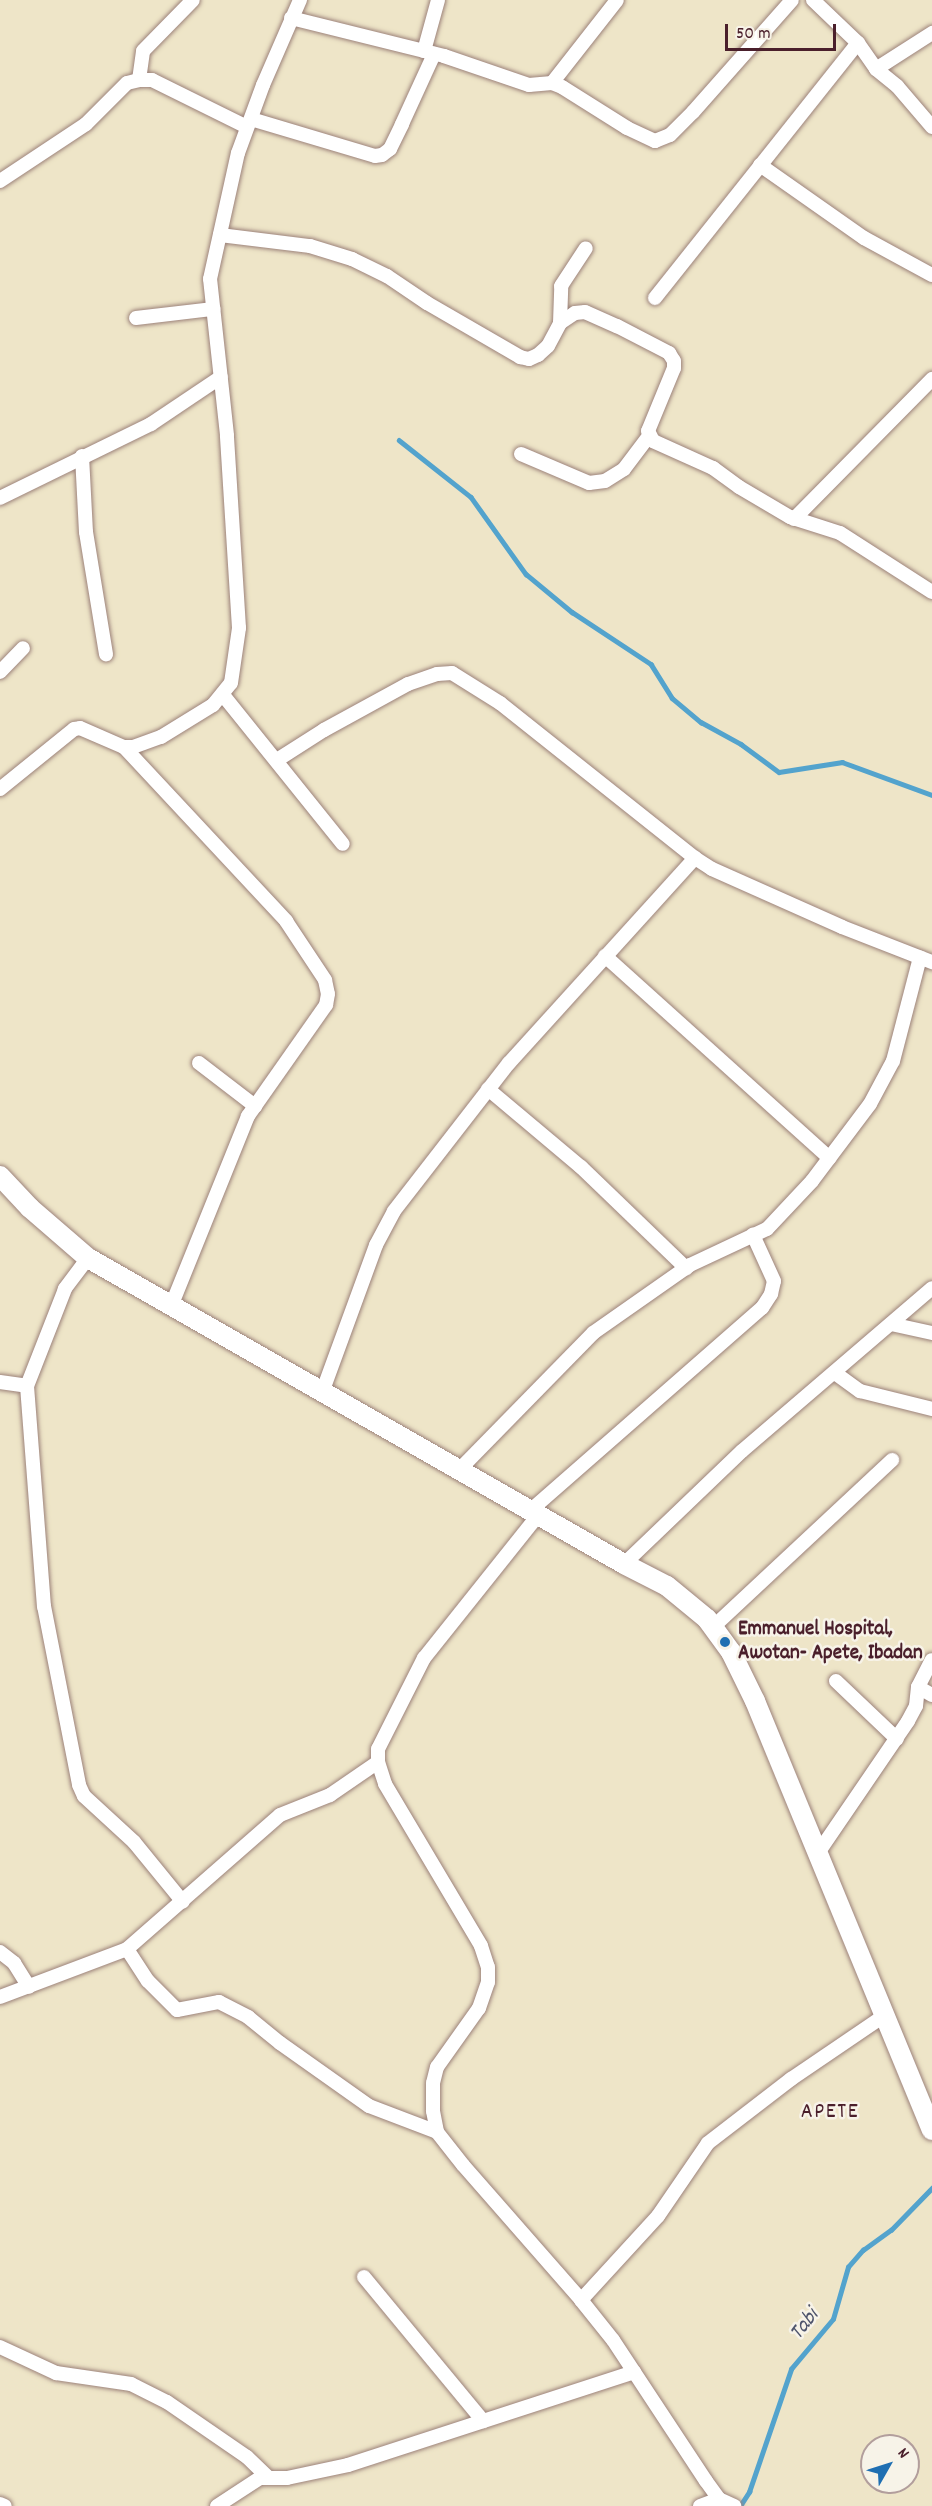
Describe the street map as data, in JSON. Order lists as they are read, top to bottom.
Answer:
{
  "districts": ["APETE"],
  "water": ["Tabi"],
  "places": ["Emmanuel Hospital, Awotan- Apete, Ibadan"],
  "scale_bar": "50 m",
  "north": "top right"
}
